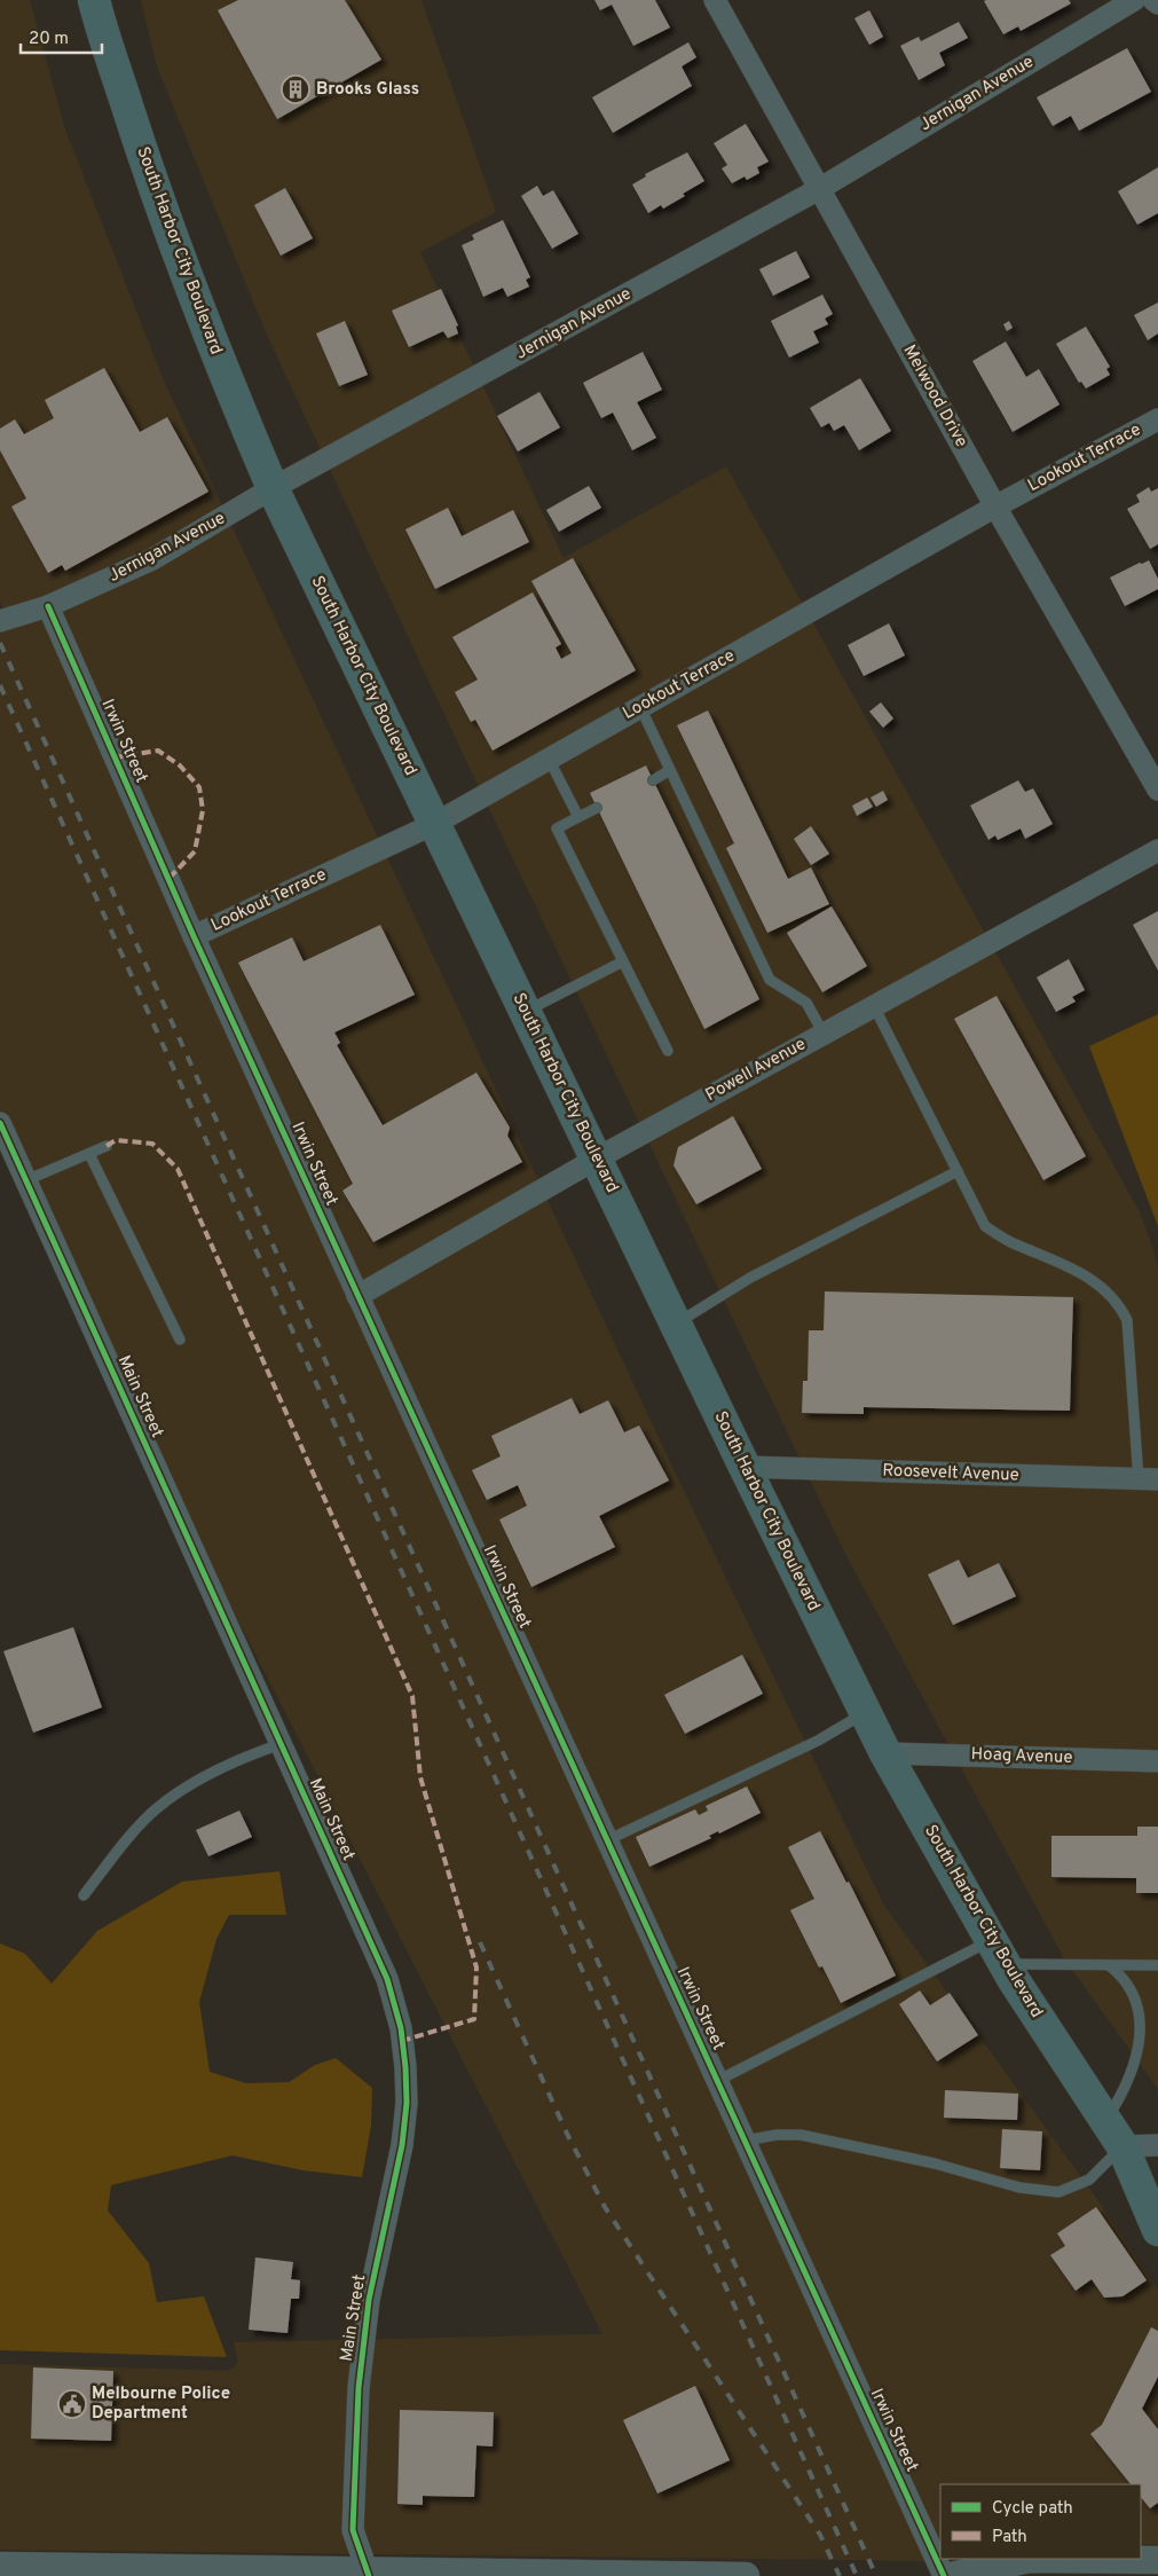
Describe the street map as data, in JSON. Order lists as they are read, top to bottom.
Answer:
{
  "streets": {
    "main road": ["South Harbor City Boulevard"],
    "street": [
      "Jernigan Avenue",
      "Melwood Drive",
      "Lookout Terrace",
      "Irwin Street",
      "Powell Avenue",
      "Main Street",
      "Roosevelt Avenue",
      "Hoag Avenue"
    ]
  },
  "crossings": [
    ["Jernigan Avenue", "South Harbor City Boulevard"],
    ["Jernigan Avenue", "Melwood Drive"],
    ["Jernigan Avenue", "Irwin Street"],
    ["South Harbor City Boulevard", "Lookout Terrace"],
    ["South Harbor City Boulevard", "Powell Avenue"],
    ["South Harbor City Boulevard", "Roosevelt Avenue"],
    ["South Harbor City Boulevard", "Hoag Avenue"],
    ["Melwood Drive", "Lookout Terrace"],
    ["Lookout Terrace", "Irwin Street"],
    ["Irwin Street", "Powell Avenue"]
  ],
  "places": {
    "building": ["Brooks Glass"],
    "public building": ["Melbourne Police Department"]
  },
  "legend": ["Cycle path", "Path"],
  "scale_bar": "20 m"
}
